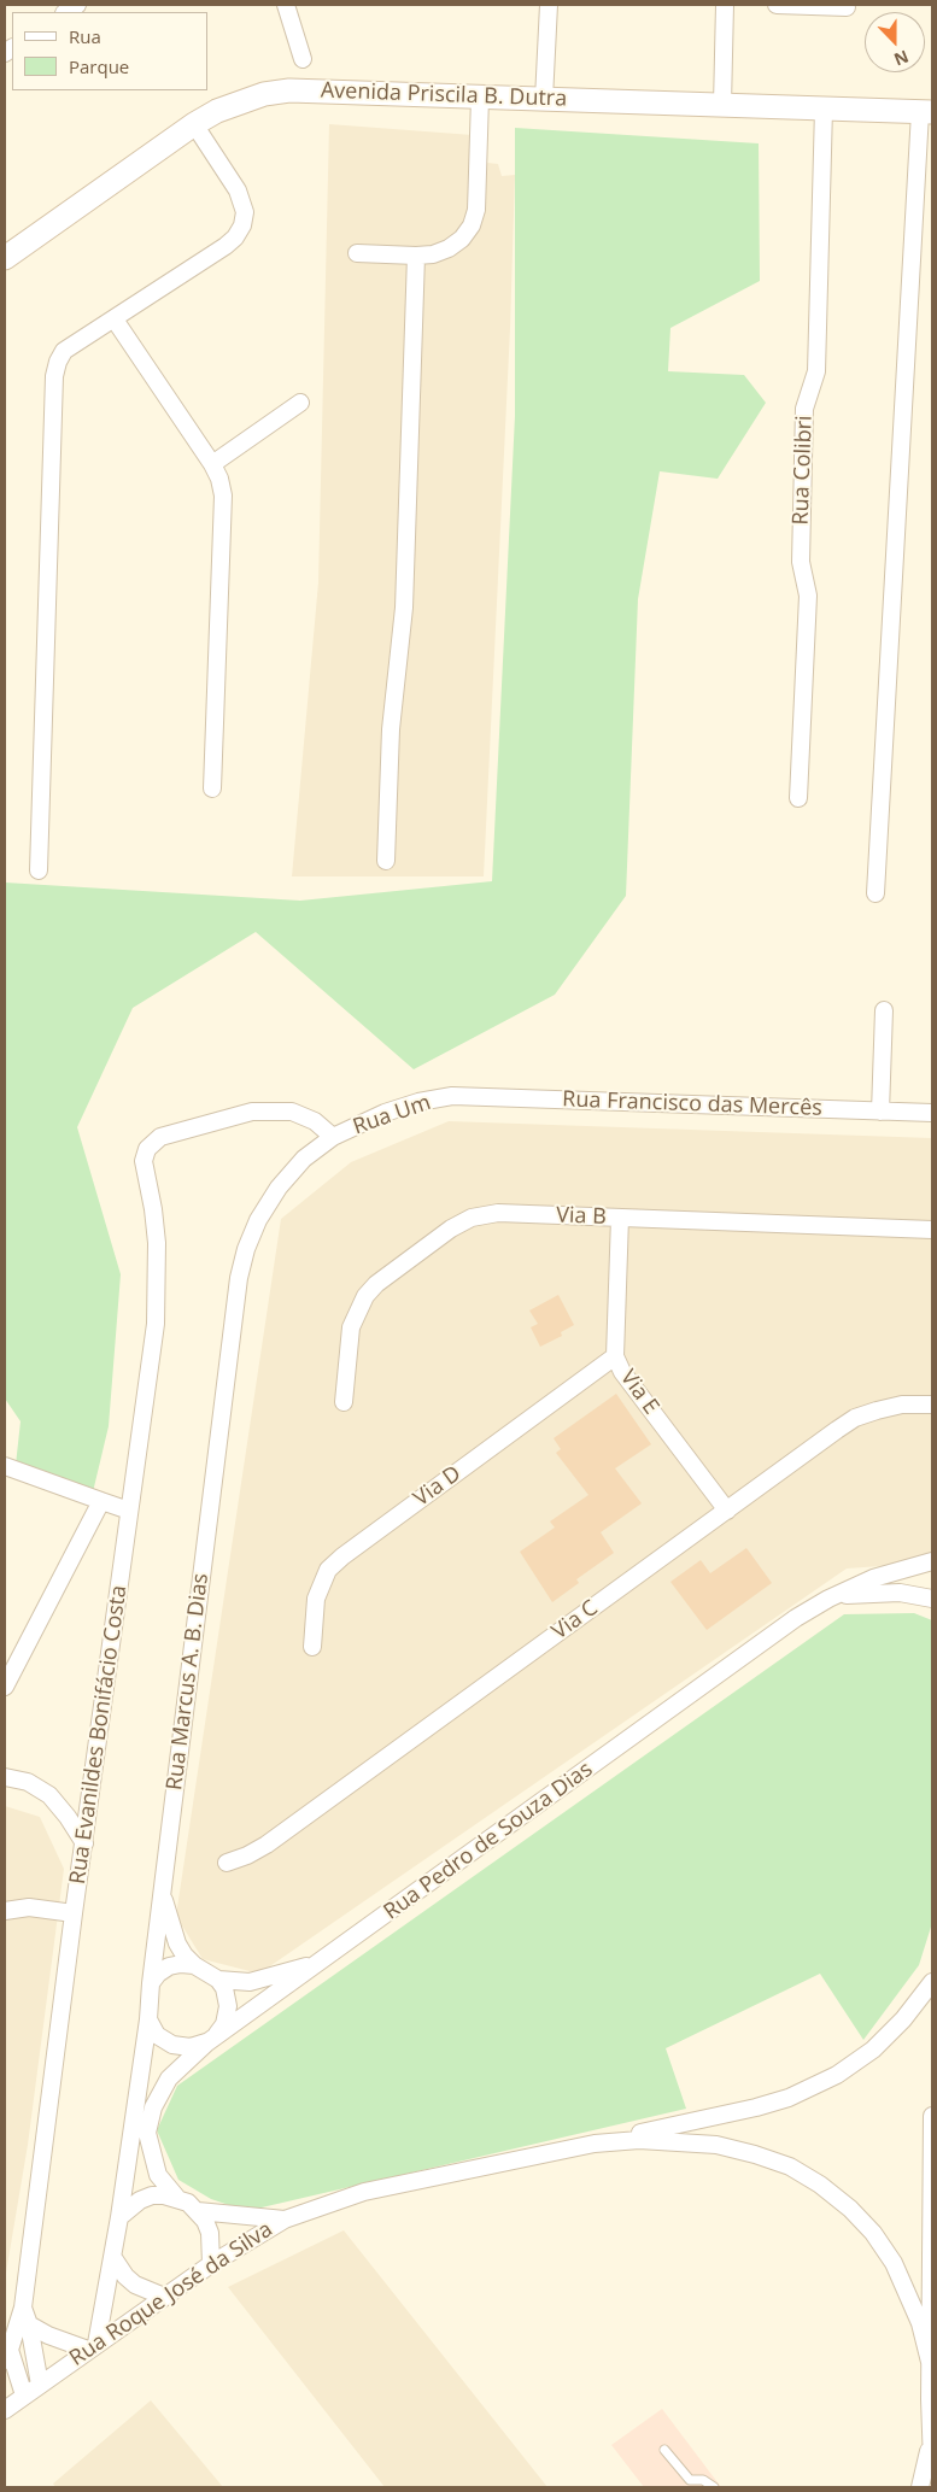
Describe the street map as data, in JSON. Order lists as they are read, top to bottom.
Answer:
{
  "streets": {
    "street": [
      "Avenida Priscila B. Dutra",
      "Rua Colibri",
      "Rua Francisco das Mercês",
      "Rua Um",
      "Via B",
      "Via E",
      "Via D",
      "Via C",
      "Rua Marcus A. B. Dias",
      "Rua Evanildes Bonifácio Costa",
      "Rua Pedro de Souza Dias",
      "Rua Roque José da Silva"
    ]
  },
  "crossings": [
    ["Avenida Priscila B. Dutra", "Rua Colibri"],
    ["Rua Francisco das Mercês", "Rua Um"],
    ["Rua Um", "Rua Marcus A. B. Dias"],
    ["Rua Um", "Rua Evanildes Bonifácio Costa"],
    ["Via B", "Via E"],
    ["Via E", "Via D"],
    ["Via E", "Via C"],
    ["Rua Marcus A. B. Dias", "Rua Evanildes Bonifácio Costa"],
    ["Rua Marcus A. B. Dias", "Rua Pedro de Souza Dias"],
    ["Rua Marcus A. B. Dias", "Rua Roque José da Silva"],
    ["Rua Pedro de Souza Dias", "Rua Roque José da Silva"]
  ],
  "legend": ["Rua", "Parque"],
  "north": "bottom"
}
